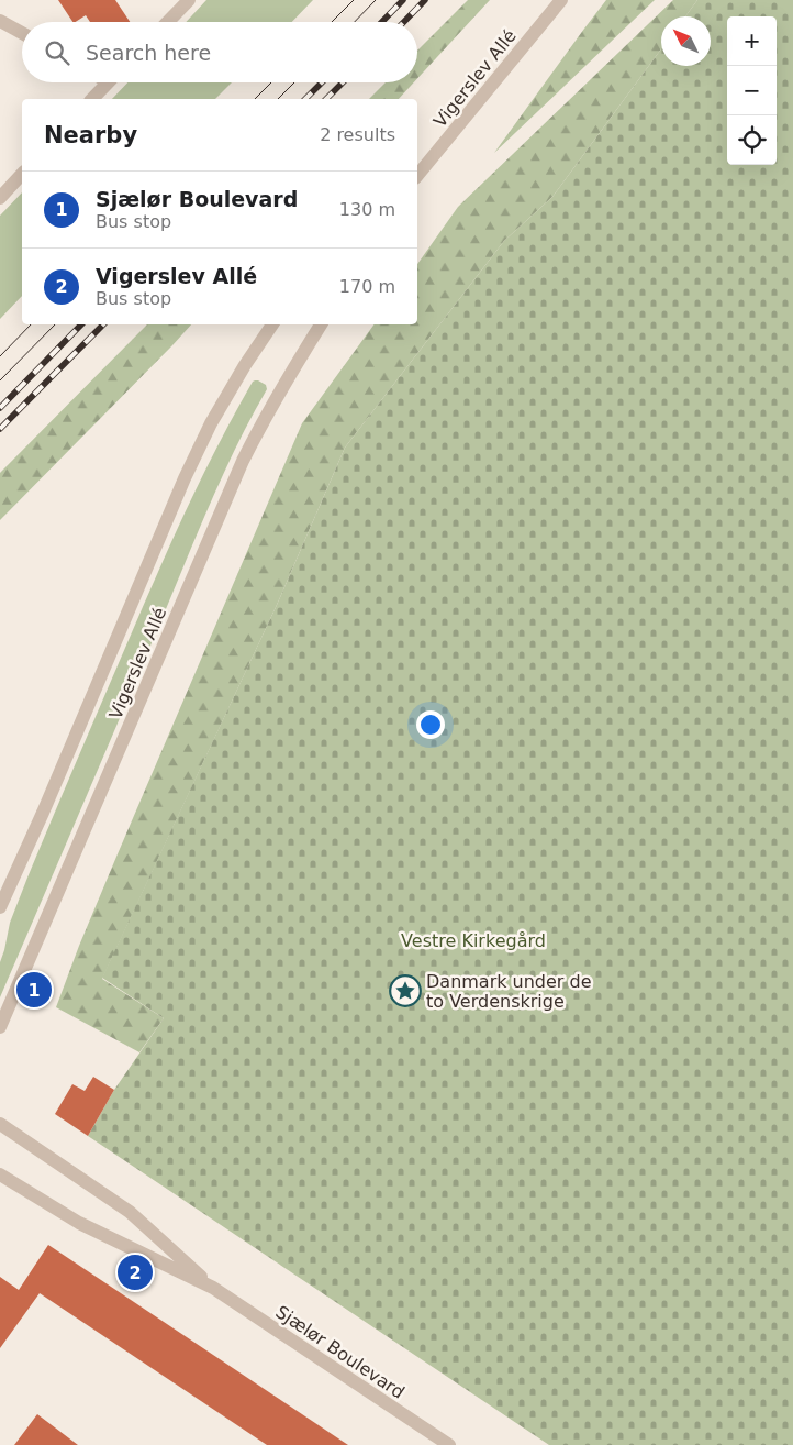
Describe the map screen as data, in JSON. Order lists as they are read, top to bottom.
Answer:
{
  "streets": {
    "street": ["Vigerslev Allé", "Sjælør Boulevard"]
  },
  "parks": ["Vestre Kirkegård"],
  "places": {
    "place": ["Danmark under de to Verdenskrige"]
  },
  "north": "top left",
  "page": {
    "map_buttons": ["+", "−"],
    "search": "Search here",
    "heading": ["Nearby", "2 results"],
    "list": [
      {
        "mark": "1",
        "name": "Sjælør Boulevard",
        "note": "Bus stop",
        "value": "130 m"
      },
      {
        "mark": "2",
        "name": "Vigerslev Allé",
        "note": "Bus stop",
        "value": "170 m"
      }
    ],
    "pins": ["1", "2"]
  }
}
